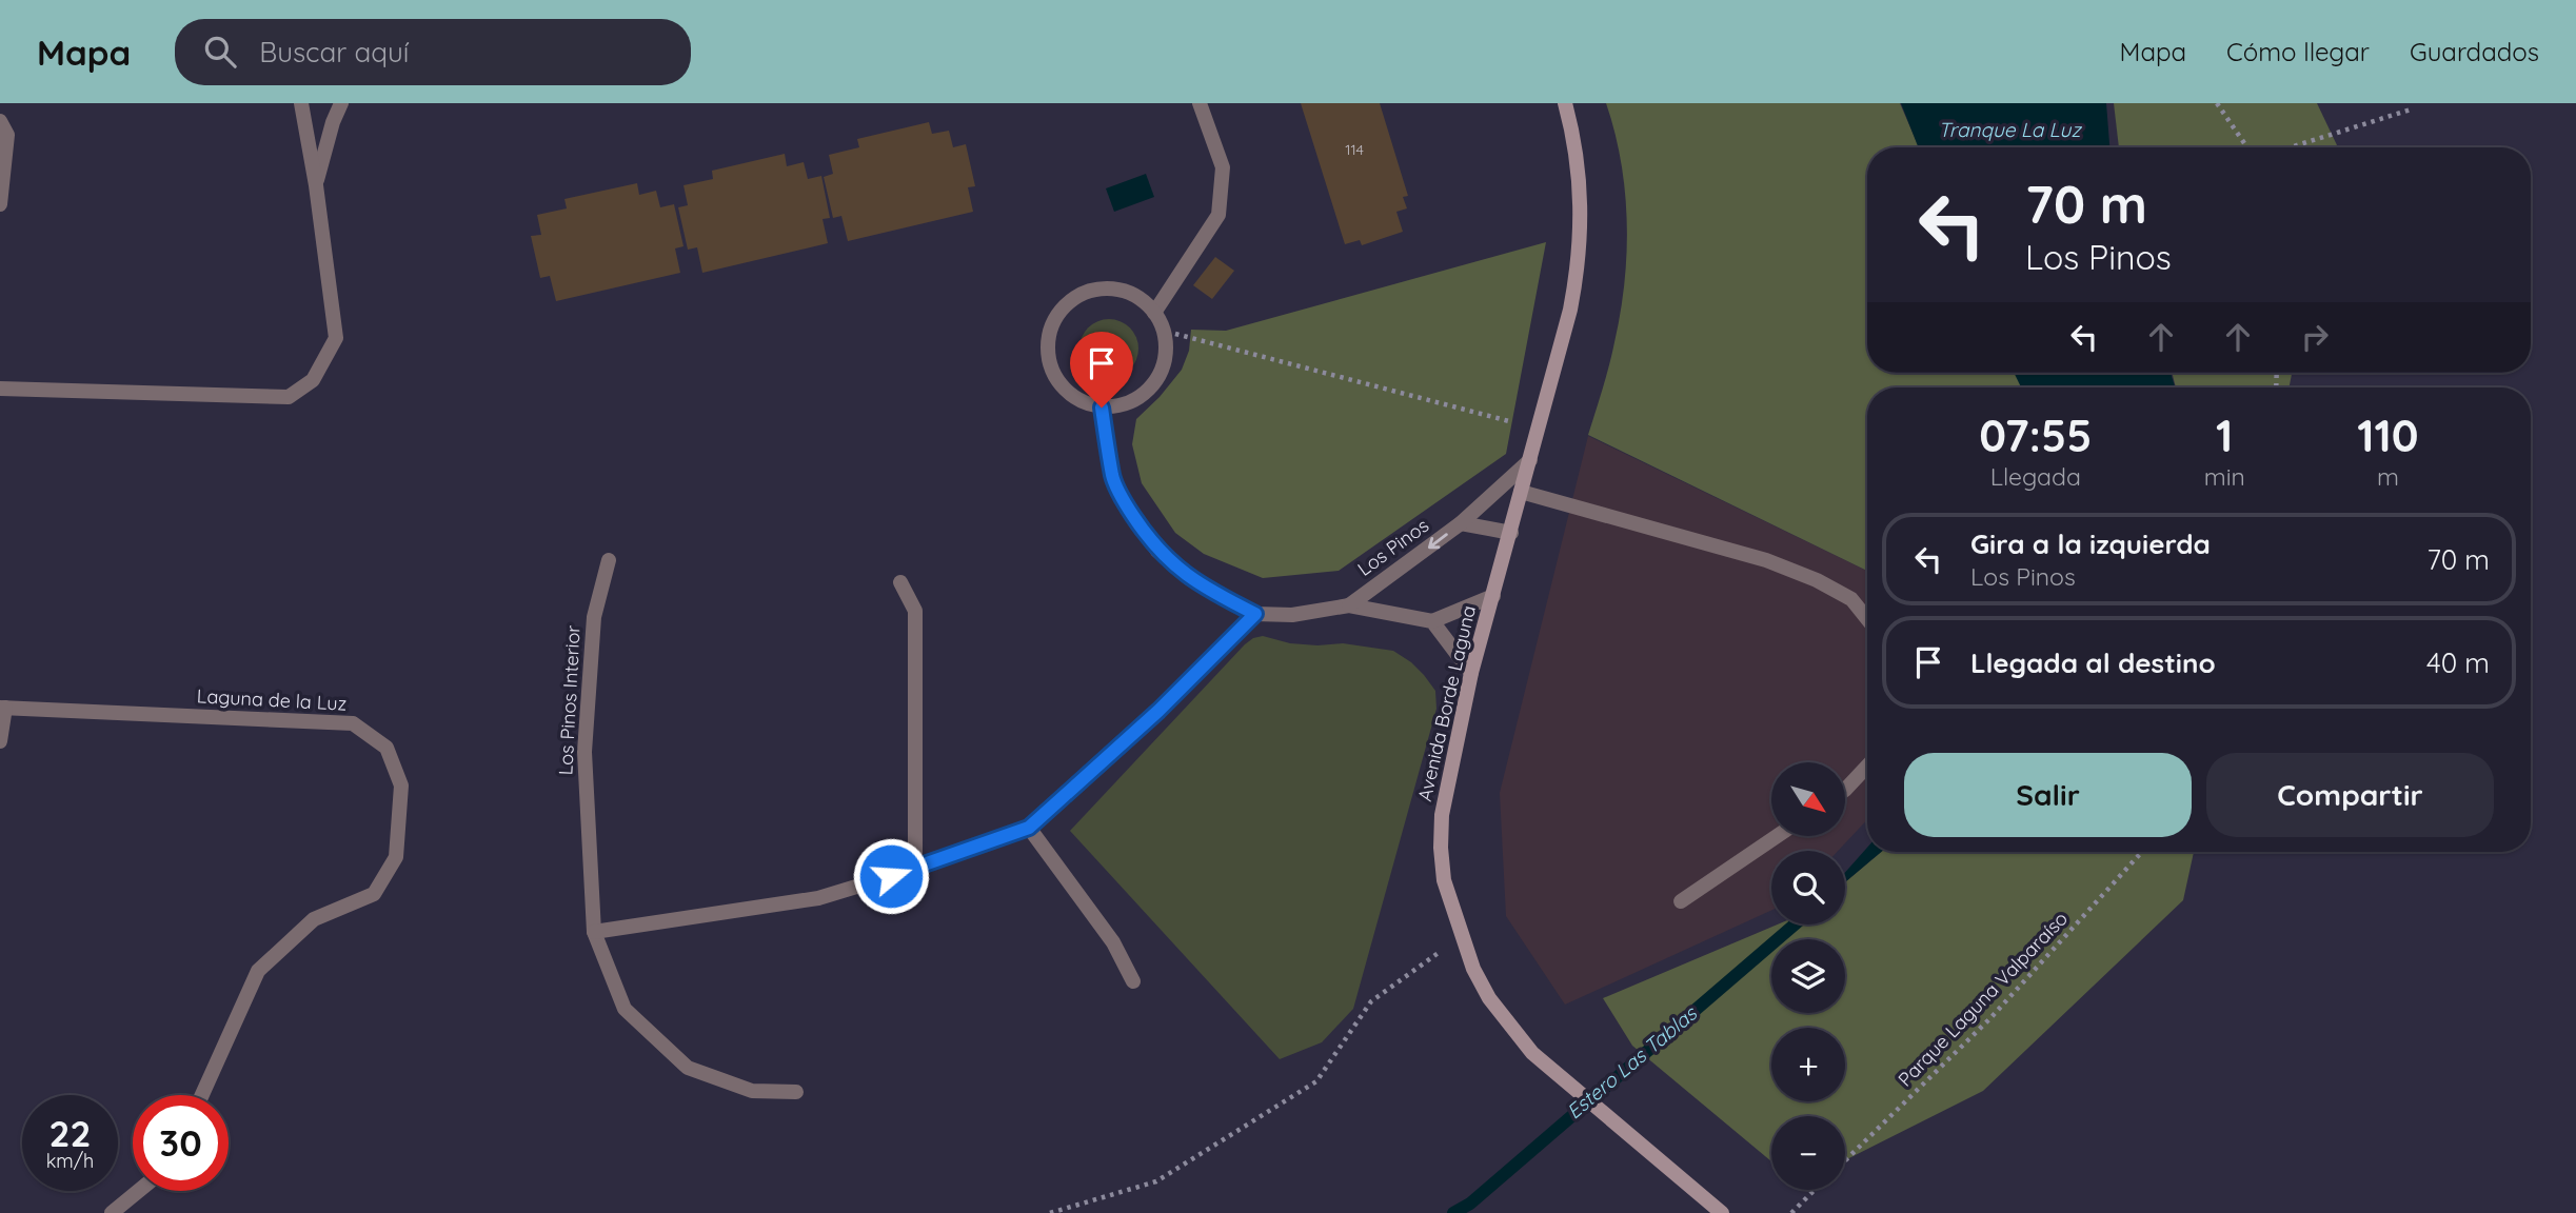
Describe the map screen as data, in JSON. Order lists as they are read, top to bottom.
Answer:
{
  "streets": {
    "street": [
      "Los Pinos",
      "Laguna de la Luz",
      "Los Pinos Interior",
      "Avenida Borde Laguna"
    ],
    "path": ["Parque Laguna Valparaíso"]
  },
  "crossings": [
    ["Los Pinos", "Avenida Borde Laguna"]
  ],
  "water": ["Tranque La Luz", "Estero Las Tablas"],
  "house_numbers": ["114"],
  "north": "bottom right",
  "page": {
    "header": "Mapa",
    "search": "Buscar aquí",
    "nav": ["Mapa", "Cómo llegar", "Guardados"],
    "turn": ["70 m", "Los Pinos"],
    "eta": [
      "07:55",
      "Llegada",
      "1",
      "min",
      "110",
      "m"
    ],
    "list": [
      {
        "name": "Gira a la izquierda",
        "note": "Los Pinos",
        "value": "70 m"
      },
      {
        "name": "Llegada al destino",
        "value": "40 m"
      }
    ],
    "buttons": ["Salir", "Compartir"],
    "map_buttons": ["+", "−"],
    "speed": "22 km/h",
    "limit": "30"
  }
}
